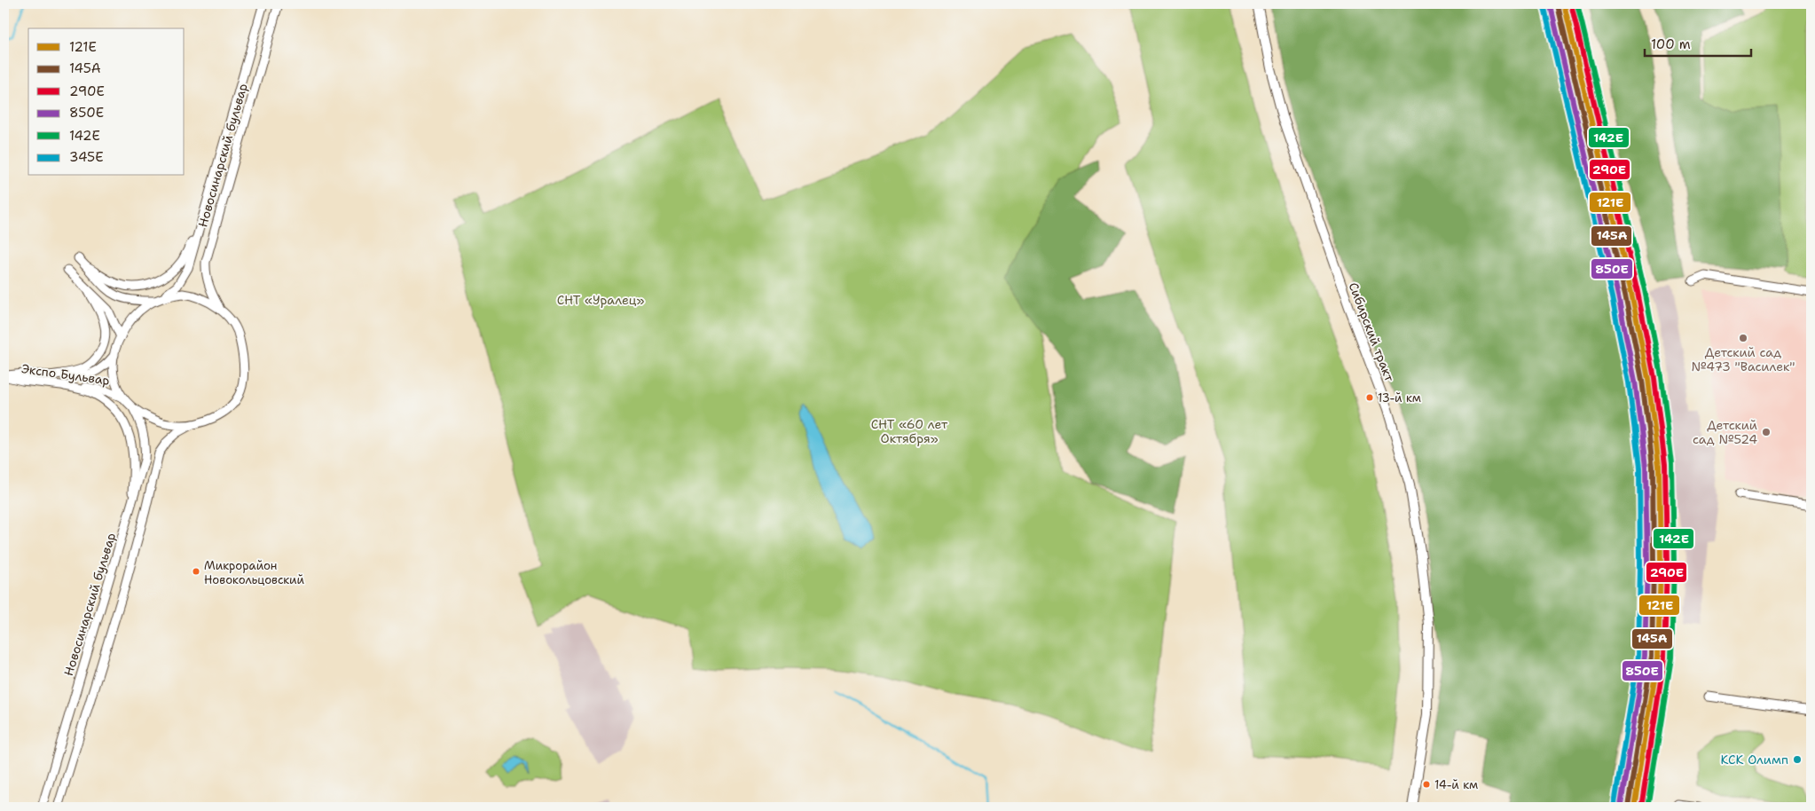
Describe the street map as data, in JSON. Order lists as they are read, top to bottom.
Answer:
{
  "streets": {
    "main road": ["Сибирский тракт"],
    "street": ["Новосинарский бульвар", "Экспо Бульвар"]
  },
  "crossings": [
    ["Новосинарский бульвар", "Экспо Бульвар"]
  ],
  "parks": ["СНТ «Уралец»", "СНТ «60 лет Октября»"],
  "places": [
    "Детский сад №473 \"Василек\"",
    "13-й км",
    "Детский сад №524",
    "Микрорайон Новокольцовский",
    "КСК Олимп",
    "14-й км"
  ],
  "lines": [
    "transit line 121Е",
    "transit line 290Е",
    "transit line 142Е",
    "transit line 145А",
    "transit line 850Е",
    "transit line 345Е"
  ],
  "legend": [
    "121Е",
    "145А",
    "290Е",
    "850Е",
    "142Е",
    "345Е"
  ],
  "scale_bar": "100 m"
}
